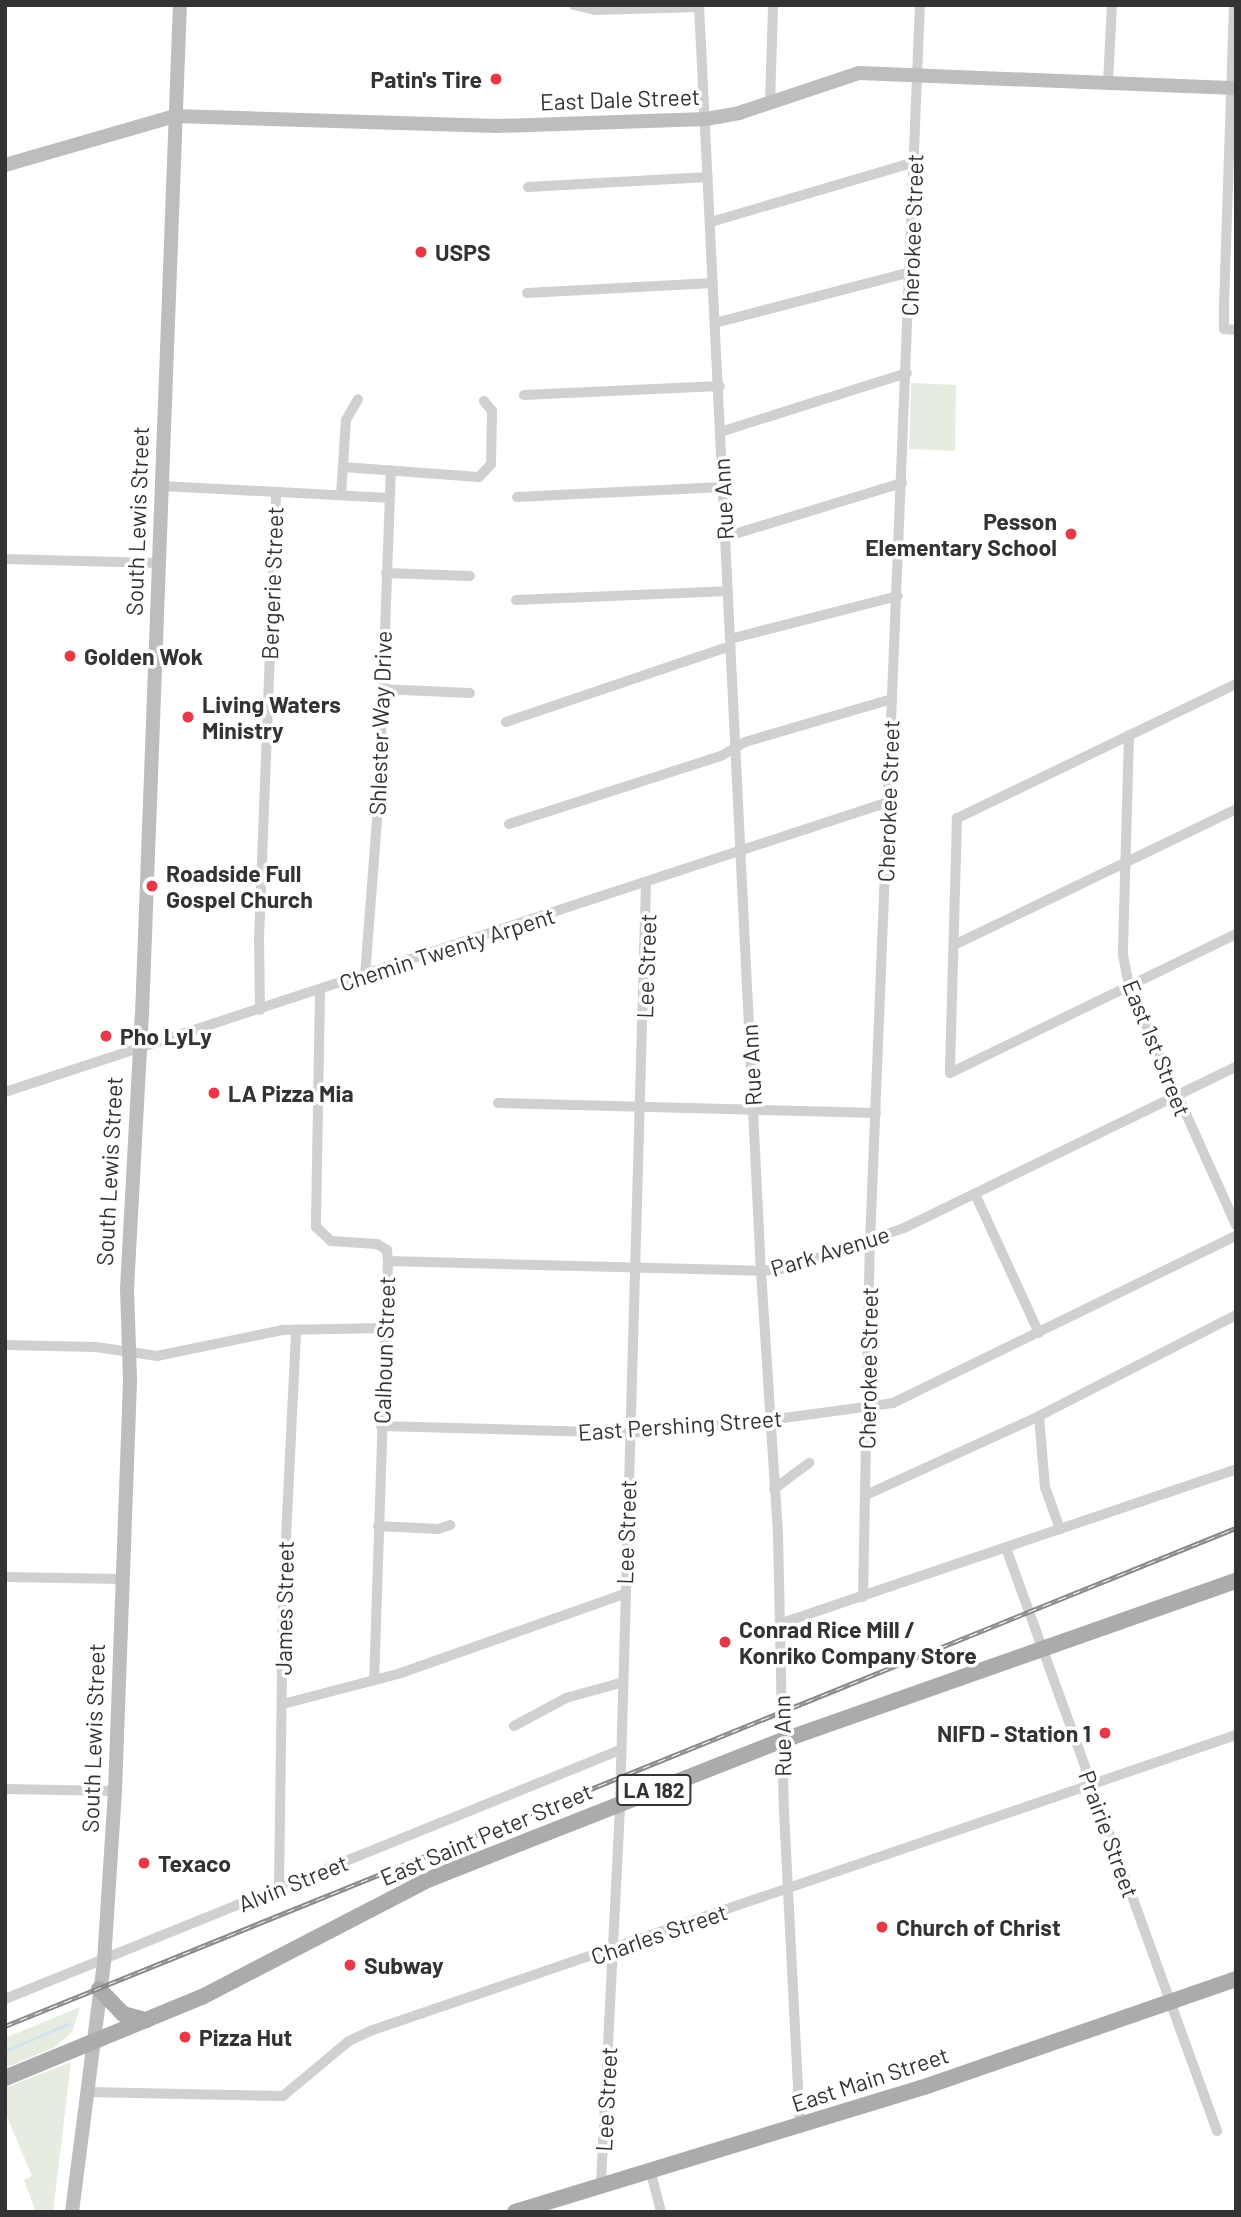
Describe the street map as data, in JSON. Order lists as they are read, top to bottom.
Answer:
{
  "streets": {
    "main road": [
      "East Dale Street",
      "South Lewis Street",
      "LA 182",
      "East Saint Peter Street",
      "East Main Street"
    ],
    "street": [
      "Cherokee Street",
      "Rue Ann",
      "Bergerie Street",
      "Shlester Way Drive",
      "Chemin Twenty Arpent",
      "Lee Street",
      "East 1st Street",
      "Park Avenue",
      "Calhoun Street",
      "East Pershing Street",
      "James Street",
      "Prairie Street",
      "Alvin Street",
      "Charles Street"
    ]
  },
  "crossings": [
    ["East Dale Street", "Cherokee Street"],
    ["East Dale Street", "Rue Ann"],
    ["East Dale Street", "South Lewis Street"],
    ["Cherokee Street", "Chemin Twenty Arpent"],
    ["Cherokee Street", "Park Avenue"],
    ["Cherokee Street", "East Pershing Street"],
    ["Rue Ann", "Chemin Twenty Arpent"],
    ["Rue Ann", "Park Avenue"],
    ["Rue Ann", "East Pershing Street"],
    ["Rue Ann", "East Saint Peter Street"],
    ["Rue Ann", "Charles Street"],
    ["Rue Ann", "East Main Street"],
    ["South Lewis Street", "Chemin Twenty Arpent"],
    ["South Lewis Street", "East Saint Peter Street"],
    ["South Lewis Street", "Alvin Street"],
    ["South Lewis Street", "Charles Street"],
    ["Bergerie Street", "Chemin Twenty Arpent"],
    ["Shlester Way Drive", "Chemin Twenty Arpent"],
    ["Chemin Twenty Arpent", "Lee Street"],
    ["Chemin Twenty Arpent", "Calhoun Street"],
    ["Lee Street", "Park Avenue"],
    ["Lee Street", "East Pershing Street"],
    ["Lee Street", "East Saint Peter Street"],
    ["Lee Street", "Alvin Street"],
    ["Lee Street", "Charles Street"],
    ["Lee Street", "East Main Street"],
    ["East 1st Street", "Park Avenue"],
    ["Park Avenue", "Calhoun Street"],
    ["Calhoun Street", "East Pershing Street"],
    ["James Street", "Alvin Street"],
    ["East Saint Peter Street", "Prairie Street"],
    ["Prairie Street", "Charles Street"],
    ["Prairie Street", "East Main Street"]
  ],
  "places": [
    "Patin's Tire",
    "USPS",
    "Pesson Elementary School",
    "Golden Wok",
    "Living Waters Ministry",
    "Roadside Full Gospel Church",
    "Pho LyLy",
    "LA Pizza Mia",
    "Conrad Rice Mill / Konriko Company Store",
    "NIFD - Station 1",
    "Texaco",
    "Church of Christ",
    "Subway",
    "Pizza Hut"
  ]
}
